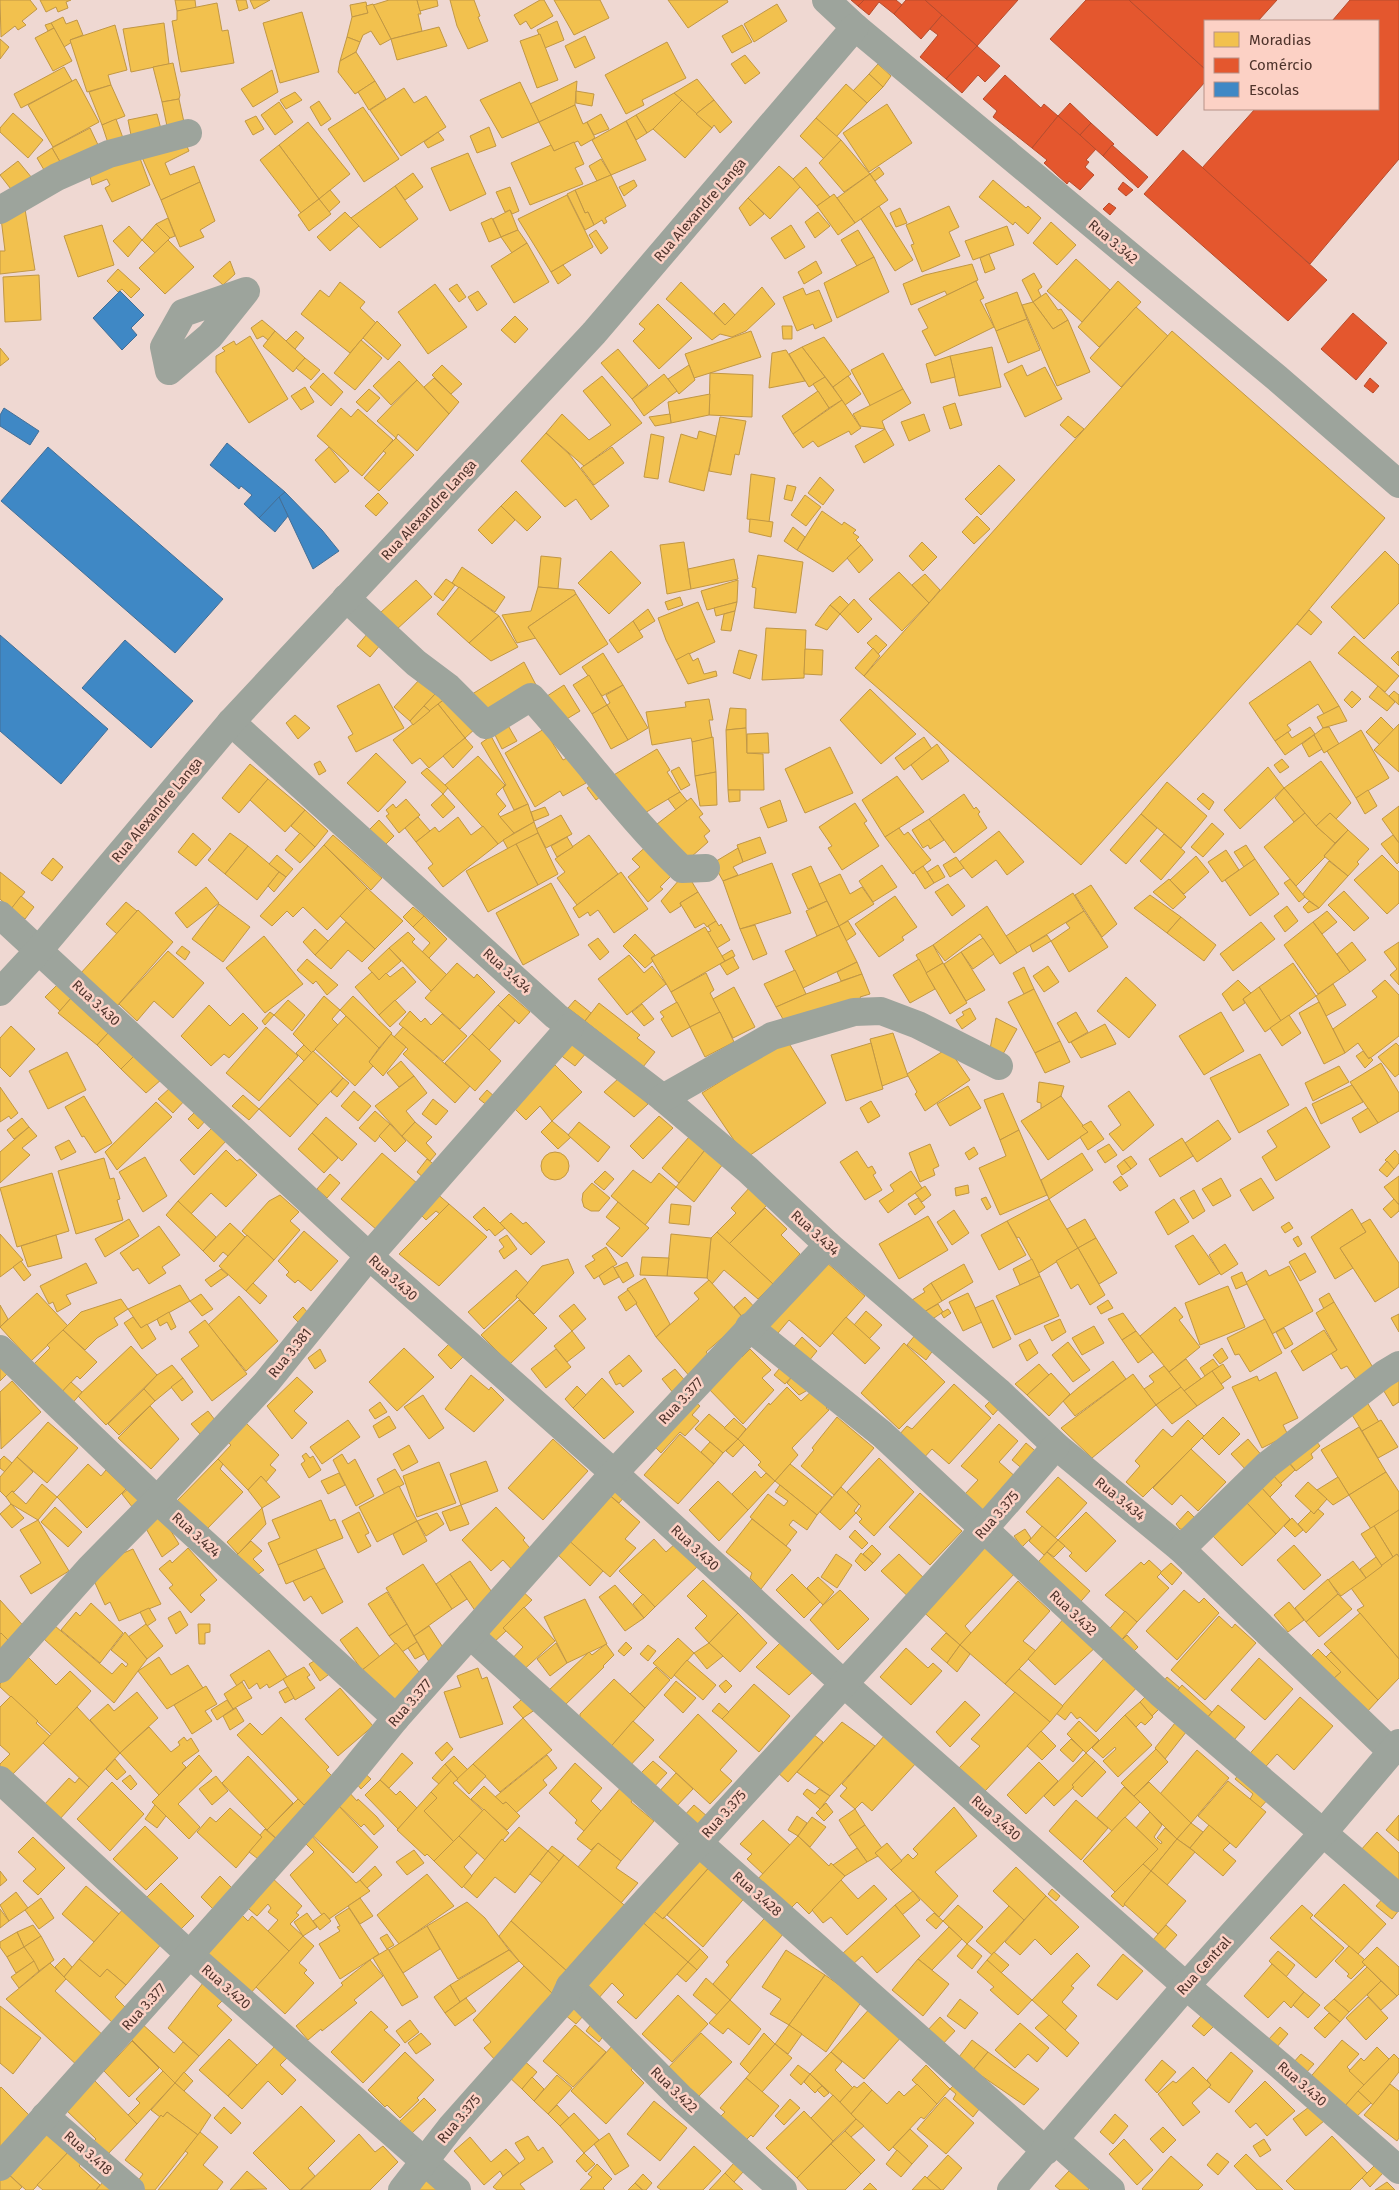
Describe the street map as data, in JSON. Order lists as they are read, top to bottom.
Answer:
{
  "streets": {
    "street": [
      "Rua Alexandre Langa",
      "Rua 3.342",
      "Rua 3.434",
      "Rua 3.430",
      "Rua 3.381",
      "Rua 3.377",
      "Rua 3.375",
      "Rua 3.424",
      "Rua 3.432",
      "Rua 3.428",
      "Rua Central",
      "Rua 3.420",
      "Rua 3.422",
      "Rua 3.418"
    ]
  },
  "crossings": [
    ["Rua Alexandre Langa", "Rua 3.342"],
    ["Rua Alexandre Langa", "Rua 3.434"],
    ["Rua Alexandre Langa", "Rua 3.430"],
    ["Rua 3.434", "Rua 3.381"],
    ["Rua 3.434", "Rua 3.377"],
    ["Rua 3.434", "Rua 3.375"],
    ["Rua 3.434", "Rua Central"],
    ["Rua 3.430", "Rua 3.381"],
    ["Rua 3.430", "Rua 3.377"],
    ["Rua 3.430", "Rua 3.375"],
    ["Rua 3.430", "Rua Central"],
    ["Rua 3.381", "Rua 3.424"],
    ["Rua 3.377", "Rua 3.424"],
    ["Rua 3.377", "Rua 3.432"],
    ["Rua 3.377", "Rua 3.428"],
    ["Rua 3.377", "Rua 3.420"],
    ["Rua 3.377", "Rua 3.418"],
    ["Rua 3.375", "Rua 3.432"],
    ["Rua 3.375", "Rua 3.428"],
    ["Rua 3.375", "Rua 3.420"],
    ["Rua 3.375", "Rua 3.422"],
    ["Rua 3.432", "Rua Central"],
    ["Rua 3.428", "Rua Central"]
  ],
  "legend": ["Moradias", "Comércio", "Escolas"]
}
